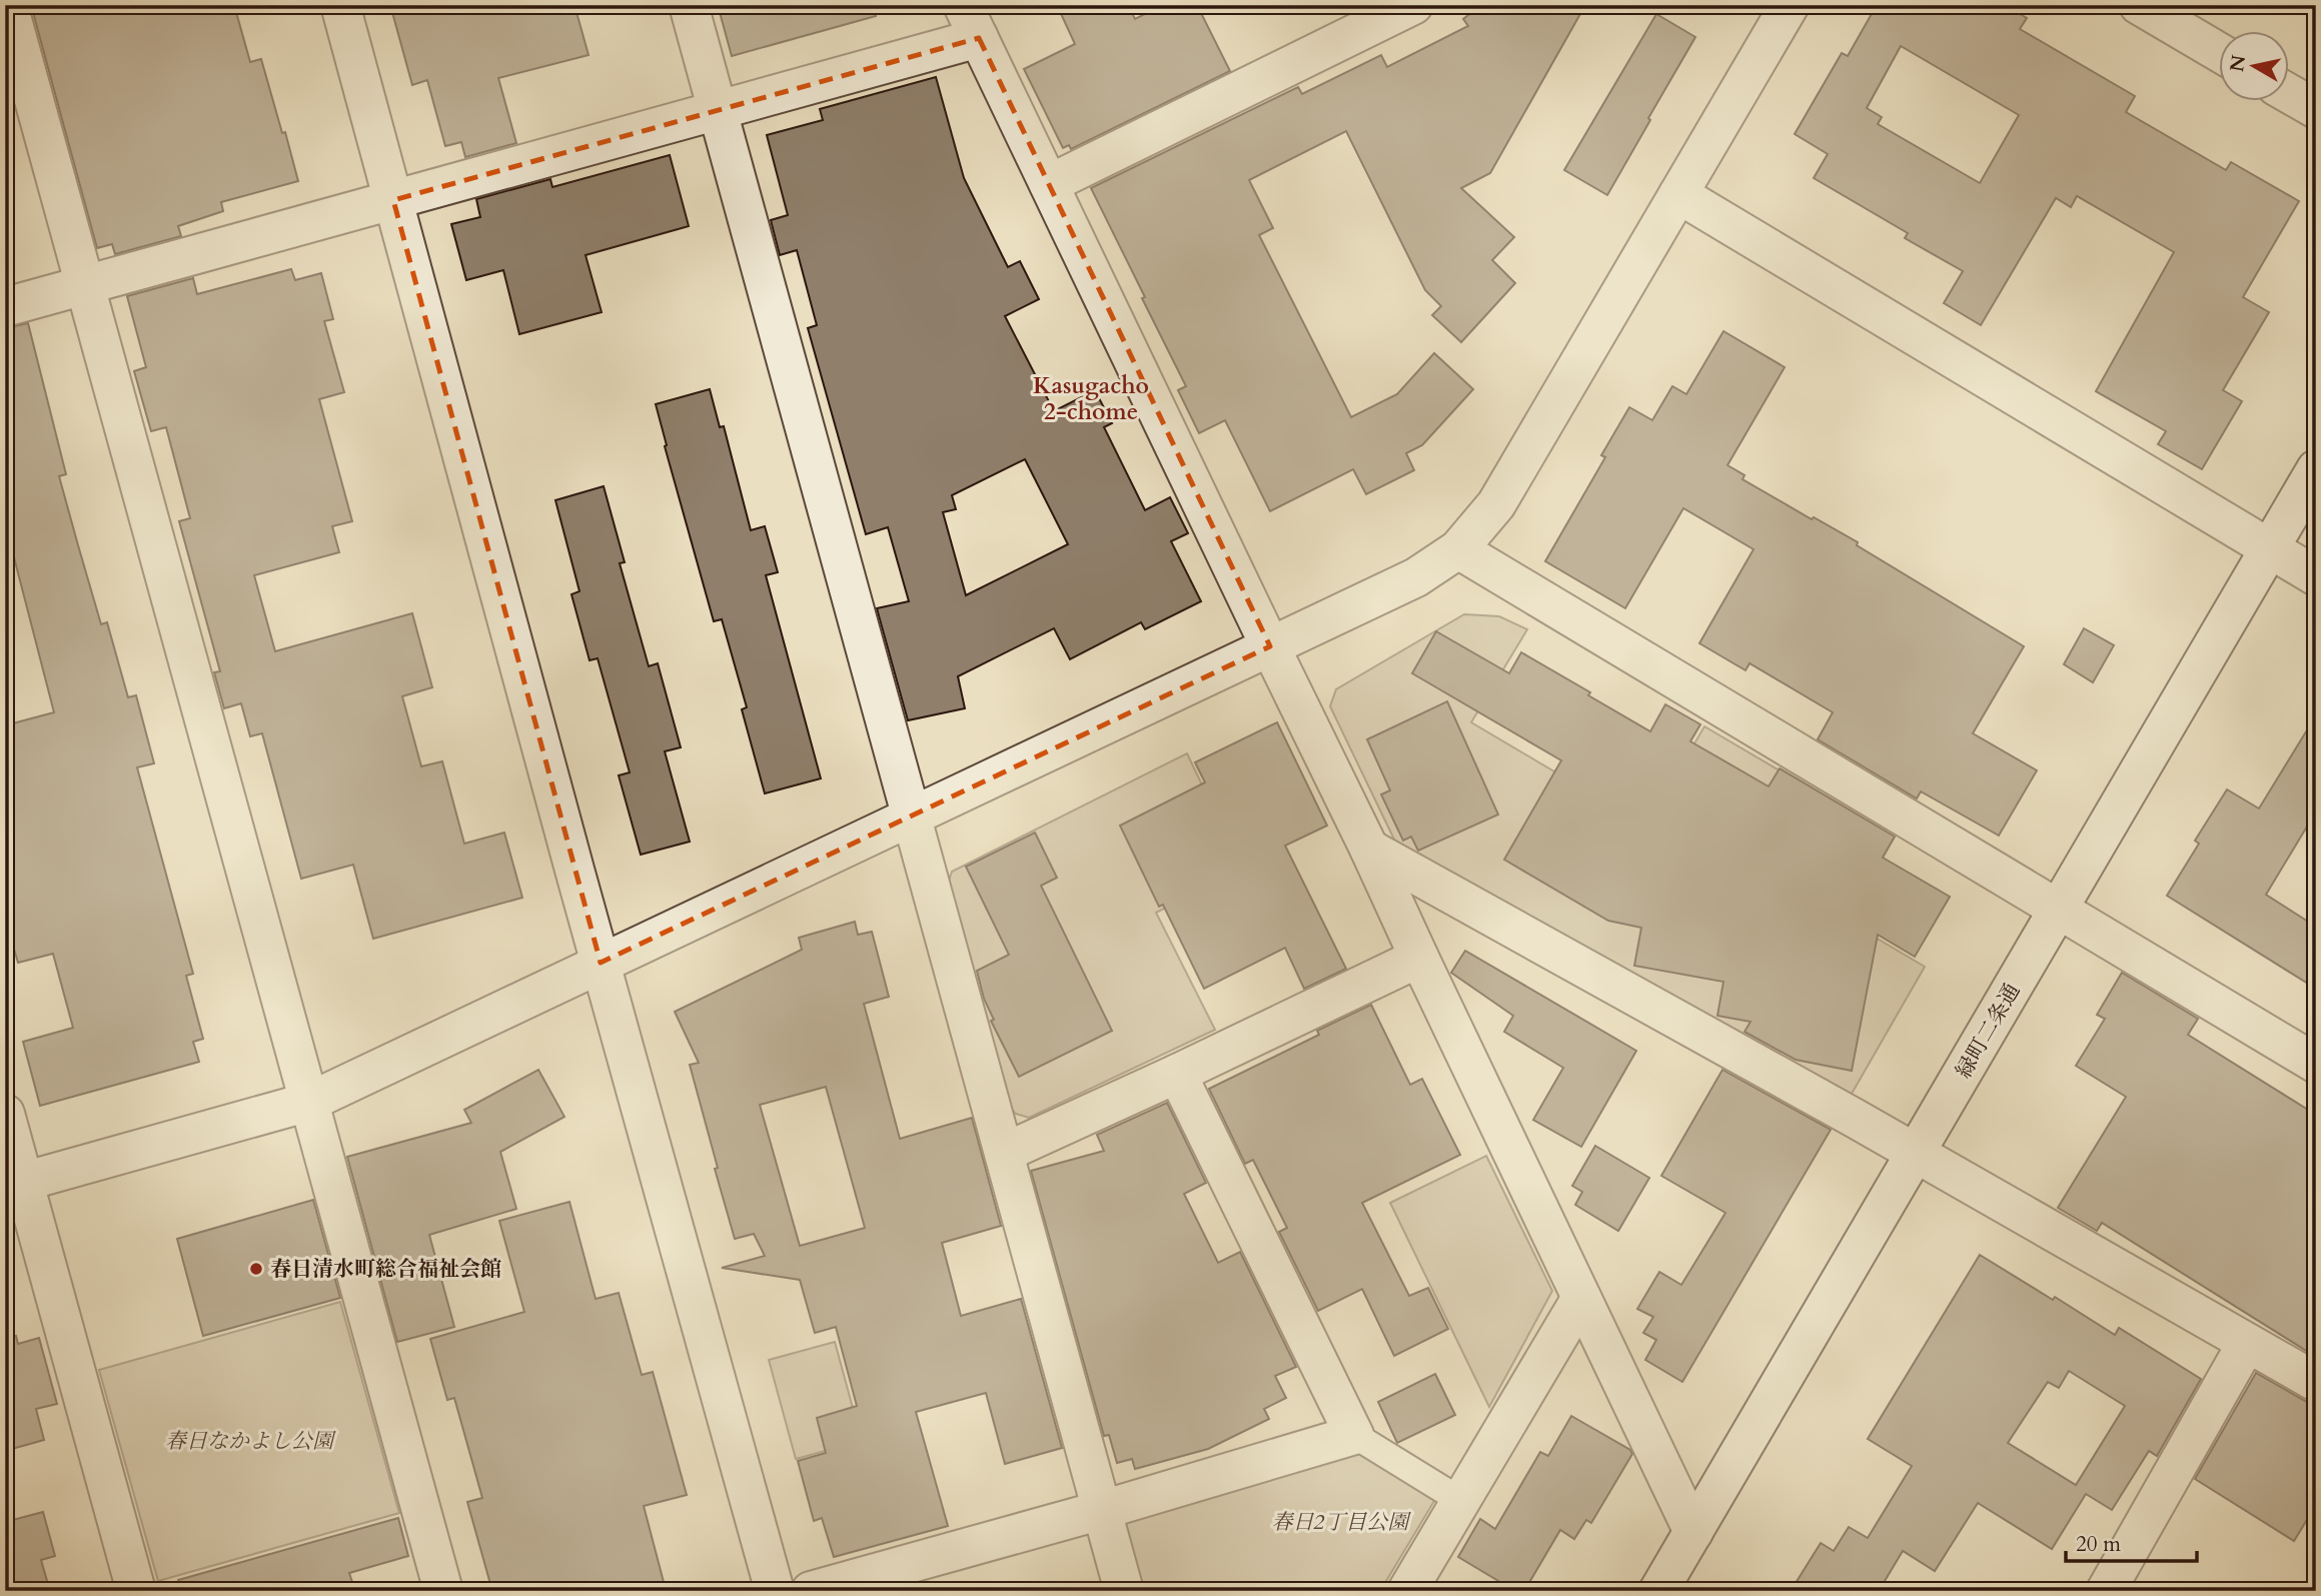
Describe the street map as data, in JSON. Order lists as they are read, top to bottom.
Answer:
{
  "streets": {
    "street": ["緑町二条通"]
  },
  "districts": ["Kasugacho 2-chome"],
  "parks": ["春日なかよし公園", "春日2丁目公園"],
  "places": ["春日清水町総合福祉会館"],
  "scale_bar": "20 m",
  "north": "left"
}
